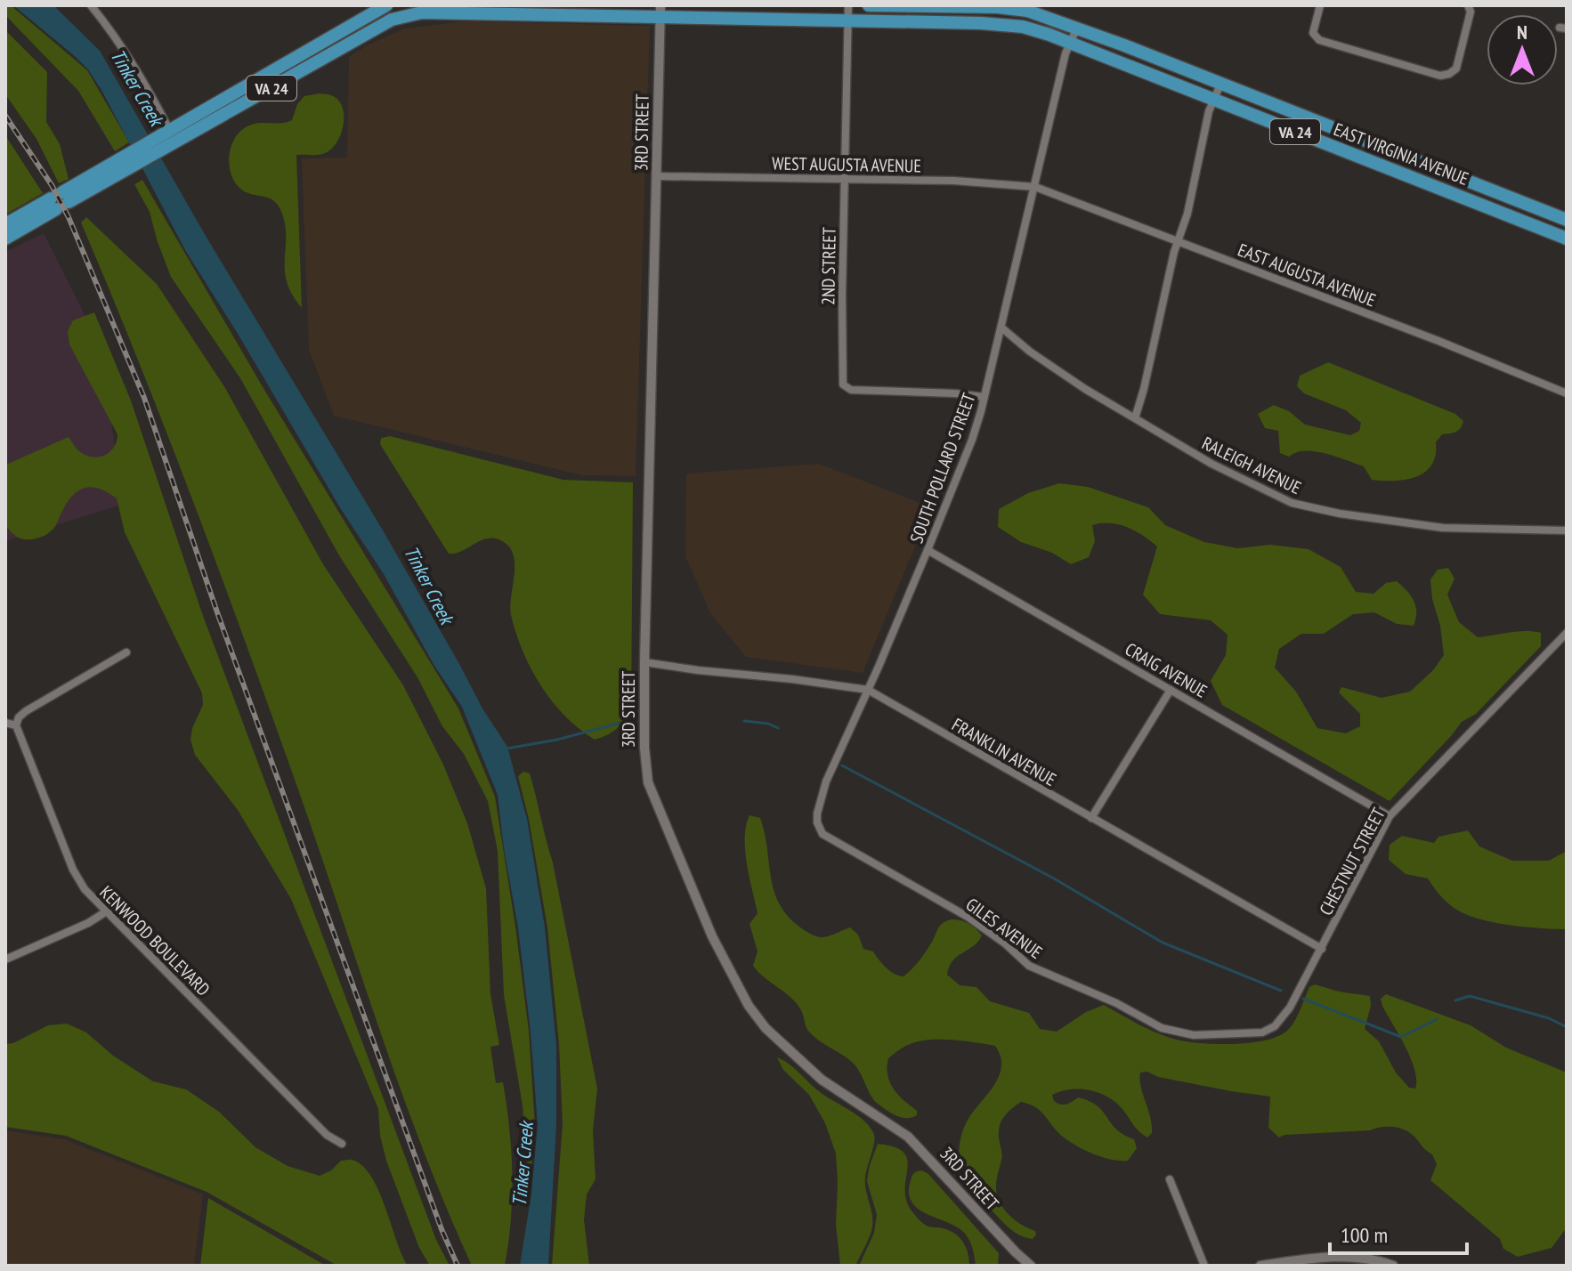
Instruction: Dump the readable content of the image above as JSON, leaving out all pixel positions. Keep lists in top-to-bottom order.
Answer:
{
  "streets": {
    "main road": ["VA 24", "EAST VIRGINIA AVENUE"],
    "street": [
      "3RD STREET",
      "WEST AUGUSTA AVENUE",
      "2ND STREET",
      "EAST AUGUSTA AVENUE",
      "RALEIGH AVENUE",
      "SOUTH POLLARD STREET",
      "CRAIG AVENUE",
      "FRANKLIN AVENUE",
      "CHESTNUT STREET",
      "GILES AVENUE",
      "KENWOOD BOULEVARD"
    ]
  },
  "crossings": [
    ["VA 24", "3RD STREET"],
    ["VA 24", "EAST VIRGINIA AVENUE"],
    ["VA 24", "2ND STREET"],
    ["3RD STREET", "WEST AUGUSTA AVENUE"],
    ["3RD STREET", "FRANKLIN AVENUE"],
    ["EAST VIRGINIA AVENUE", "2ND STREET"],
    ["EAST VIRGINIA AVENUE", "SOUTH POLLARD STREET"],
    ["WEST AUGUSTA AVENUE", "2ND STREET"],
    ["WEST AUGUSTA AVENUE", "EAST AUGUSTA AVENUE"],
    ["WEST AUGUSTA AVENUE", "SOUTH POLLARD STREET"],
    ["2ND STREET", "SOUTH POLLARD STREET"],
    ["EAST AUGUSTA AVENUE", "SOUTH POLLARD STREET"],
    ["RALEIGH AVENUE", "SOUTH POLLARD STREET"],
    ["SOUTH POLLARD STREET", "CRAIG AVENUE"],
    ["SOUTH POLLARD STREET", "FRANKLIN AVENUE"],
    ["SOUTH POLLARD STREET", "GILES AVENUE"],
    ["CRAIG AVENUE", "CHESTNUT STREET"],
    ["FRANKLIN AVENUE", "CHESTNUT STREET"],
    ["CHESTNUT STREET", "GILES AVENUE"]
  ],
  "water": ["Tinker Creek"],
  "scale_bar": "100 m",
  "north": "top"
}
